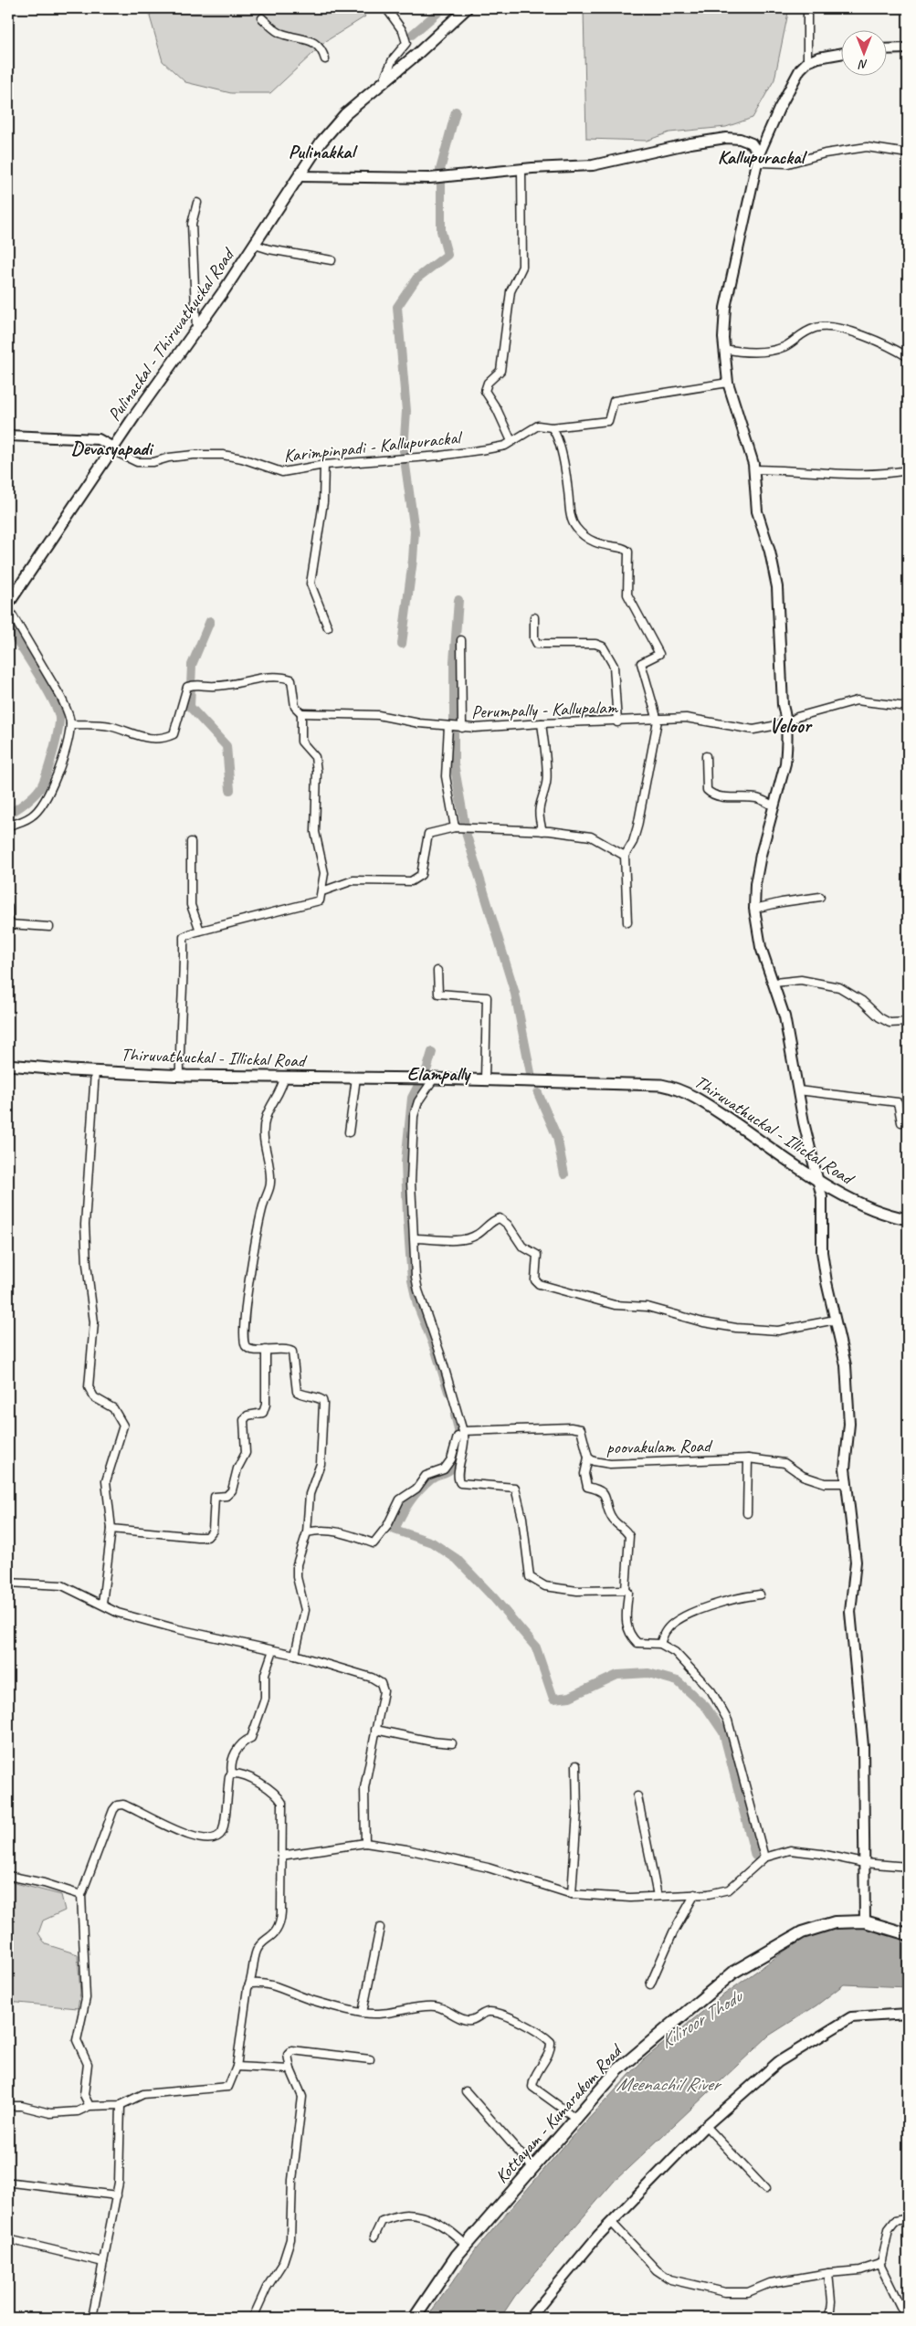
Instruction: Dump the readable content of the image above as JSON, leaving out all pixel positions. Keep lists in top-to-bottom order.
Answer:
{
  "streets": {
    "main road": ["Pulinackal - Thiruvathuckal Road", "Thiruvathuckal - Illickal Road", "Kottayam - Kumarakom Road"],
    "street": ["Karimpinpadi - Kallupurackal", "Perumpally - Kallupalam", "poovakulam Road"]
  },
  "crossings": [
    ["Pulinackal - Thiruvathuckal Road", "Karimpinpadi - Kallupurackal"]
  ],
  "districts": [
    "Pulinakkal",
    "Kallupurackal",
    "Devasyapadi",
    "Veloor",
    "Elampally"
  ],
  "water": ["Kiliroor Thodu", "Meenachil River"],
  "north": "bottom"
}
